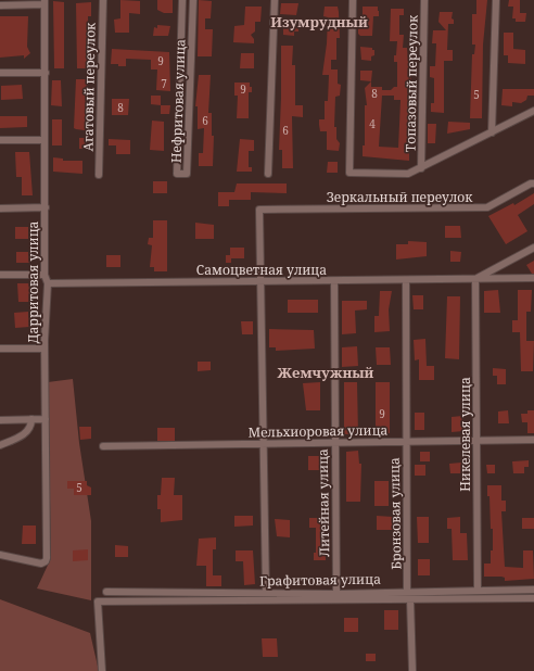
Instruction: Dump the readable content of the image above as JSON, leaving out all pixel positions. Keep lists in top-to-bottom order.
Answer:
{
  "streets": {
    "street": [
      "Топазовый переулок",
      "Агатовый переулок",
      "Нефритовая улица",
      "Зеркальный переулок",
      "Самоцветная улица",
      "Дарритовая улица",
      "Мельхиоровая улица",
      "Никелевая улица",
      "Литейная улица",
      "Бронзовая улица",
      "Графитовая улица"
    ]
  },
  "crossings": [
    ["Зеркальный переулок", "Самоцветная улица"],
    ["Самоцветная улица", "Дарритовая улица"],
    ["Самоцветная улица", "Никелевая улица"],
    ["Самоцветная улица", "Литейная улица"],
    ["Самоцветная улица", "Бронзовая улица"],
    ["Мельхиоровая улица", "Никелевая улица"],
    ["Мельхиоровая улица", "Литейная улица"],
    ["Мельхиоровая улица", "Бронзовая улица"],
    ["Никелевая улица", "Графитовая улица"],
    ["Литейная улица", "Графитовая улица"],
    ["Бронзовая улица", "Графитовая улица"]
  ],
  "districts": ["Изумрудный", "Жемчужный"],
  "house_numbers": [
    "9",
    "7",
    "9",
    "8",
    "5",
    "8",
    "6",
    "4",
    "6",
    "9",
    "5"
  ]
}
